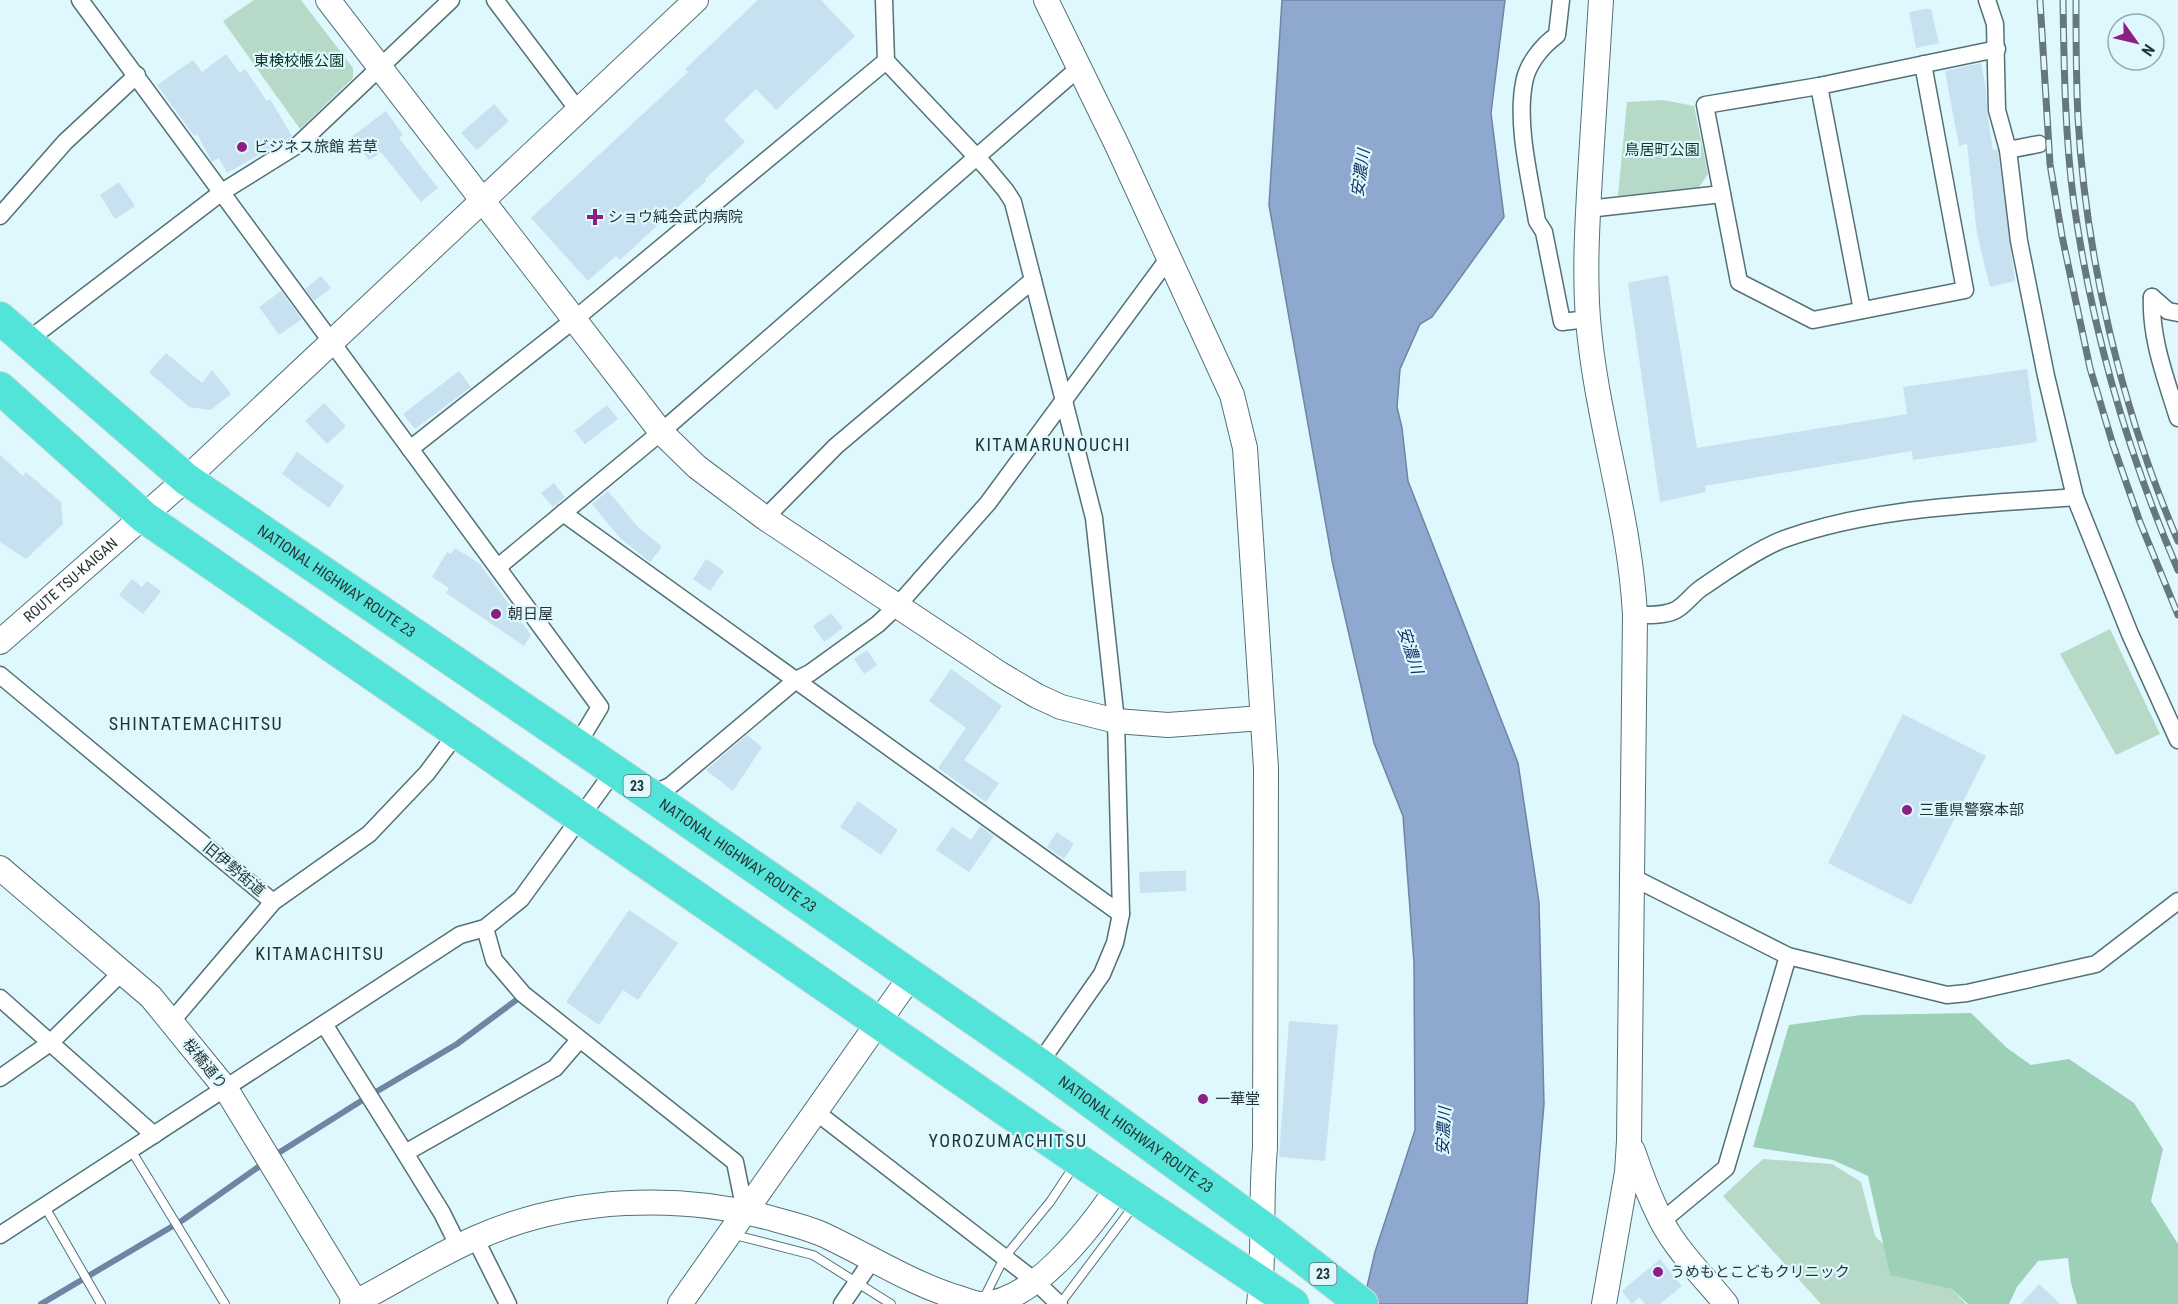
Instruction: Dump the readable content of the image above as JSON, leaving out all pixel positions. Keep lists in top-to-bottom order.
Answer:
{
  "streets": {
    "highway": ["NATIONAL HIGHWAY ROUTE 23", "23"],
    "street": ["ROUTE TSU-KAIGAN", "旧伊勢街道", "桜橋通り"]
  },
  "crossings": [
    ["ROUTE TSU-KAIGAN", "NATIONAL HIGHWAY ROUTE 23"]
  ],
  "districts": [
    "KITAMARUNOUCHI",
    "SHINTATEMACHITSU",
    "KITAMACHITSU",
    "YOROZUMACHITSU"
  ],
  "water": ["安濃川"],
  "parks": ["東検校帳公園", "鳥居町公園"],
  "places": {
    "other": [
      "ビジネス旅館 若草",
      "朝日屋",
      "三重県警察本部",
      "一華堂",
      "うめもとこどもクリニック"
    ],
    "health": ["ショウ純会武内病院"]
  },
  "north": "bottom right"
}
